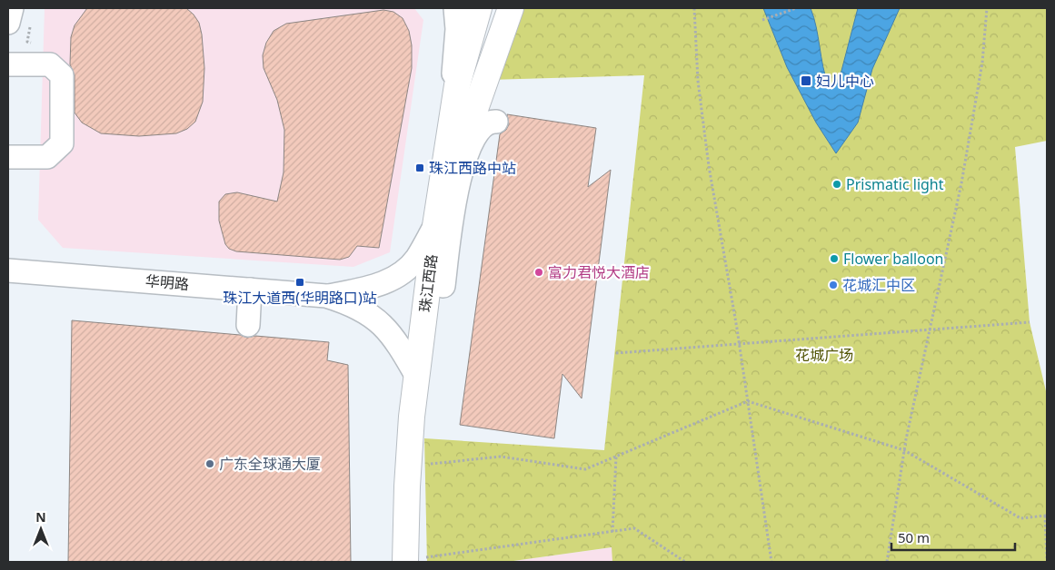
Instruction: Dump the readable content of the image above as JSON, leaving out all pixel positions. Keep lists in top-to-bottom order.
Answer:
{
  "streets": {
    "main road": ["珠江西路"],
    "street": ["华明路"]
  },
  "parks": ["花城广场"],
  "places": {
    "transit": ["妇儿中心", "珠江西路中站", "珠江大道西(华明路口)站"],
    "other": [
      "Prismatic light",
      "Flower balloon",
      "富力君悦大酒店",
      "花城汇中区",
      "广东全球通大厦"
    ]
  },
  "scale_bar": "50 m",
  "north": "top"
}
